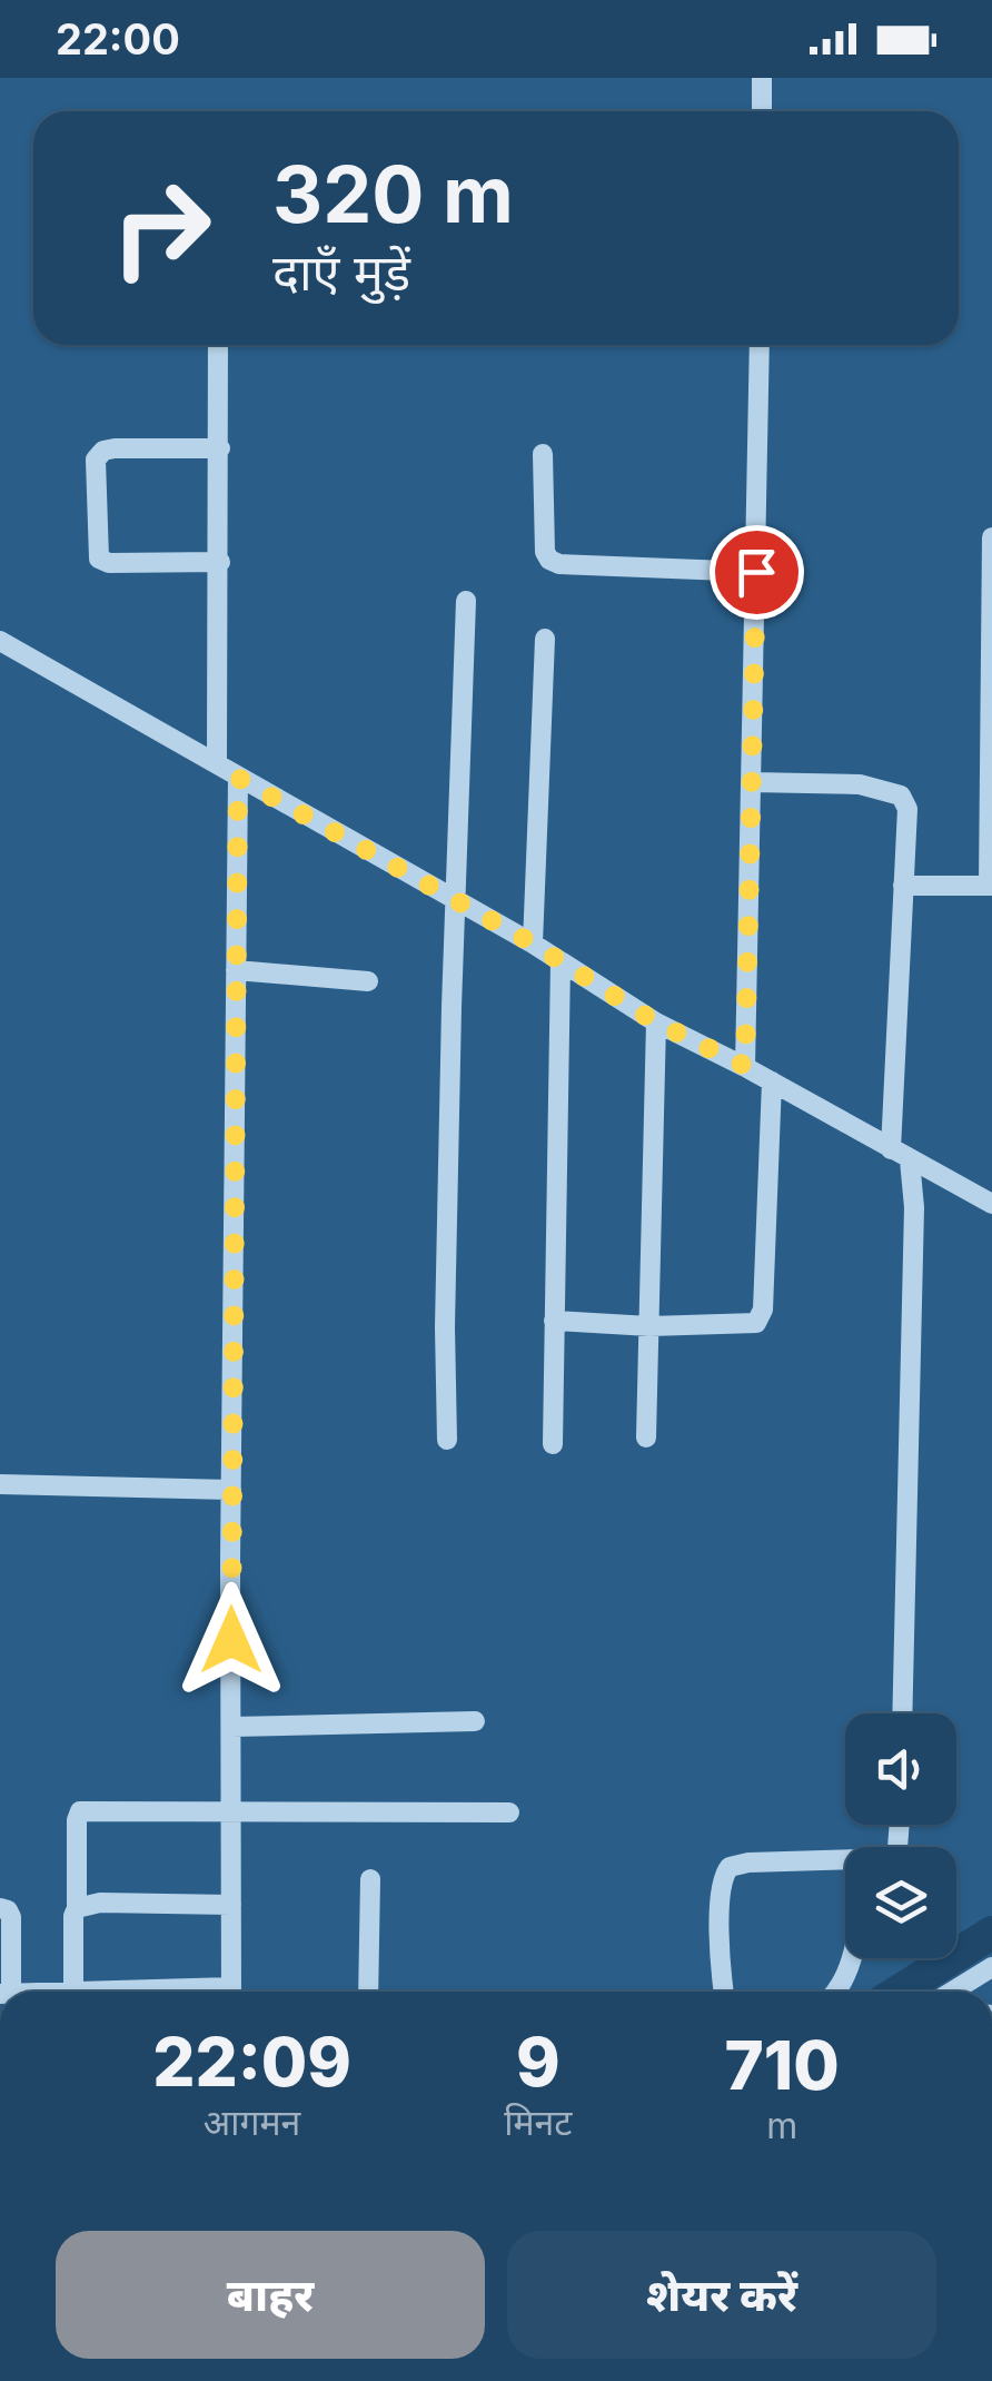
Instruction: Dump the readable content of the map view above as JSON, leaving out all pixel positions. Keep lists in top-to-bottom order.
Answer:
{
  "page": {
    "status": "22:00",
    "turn": ["320 m", "दाएँ मुड़ें"],
    "eta": [
      "22:09",
      "आगमन",
      "9",
      "मिनट",
      "710",
      "m"
    ],
    "buttons": ["बाहर", "शेयर करें"]
  }
}
